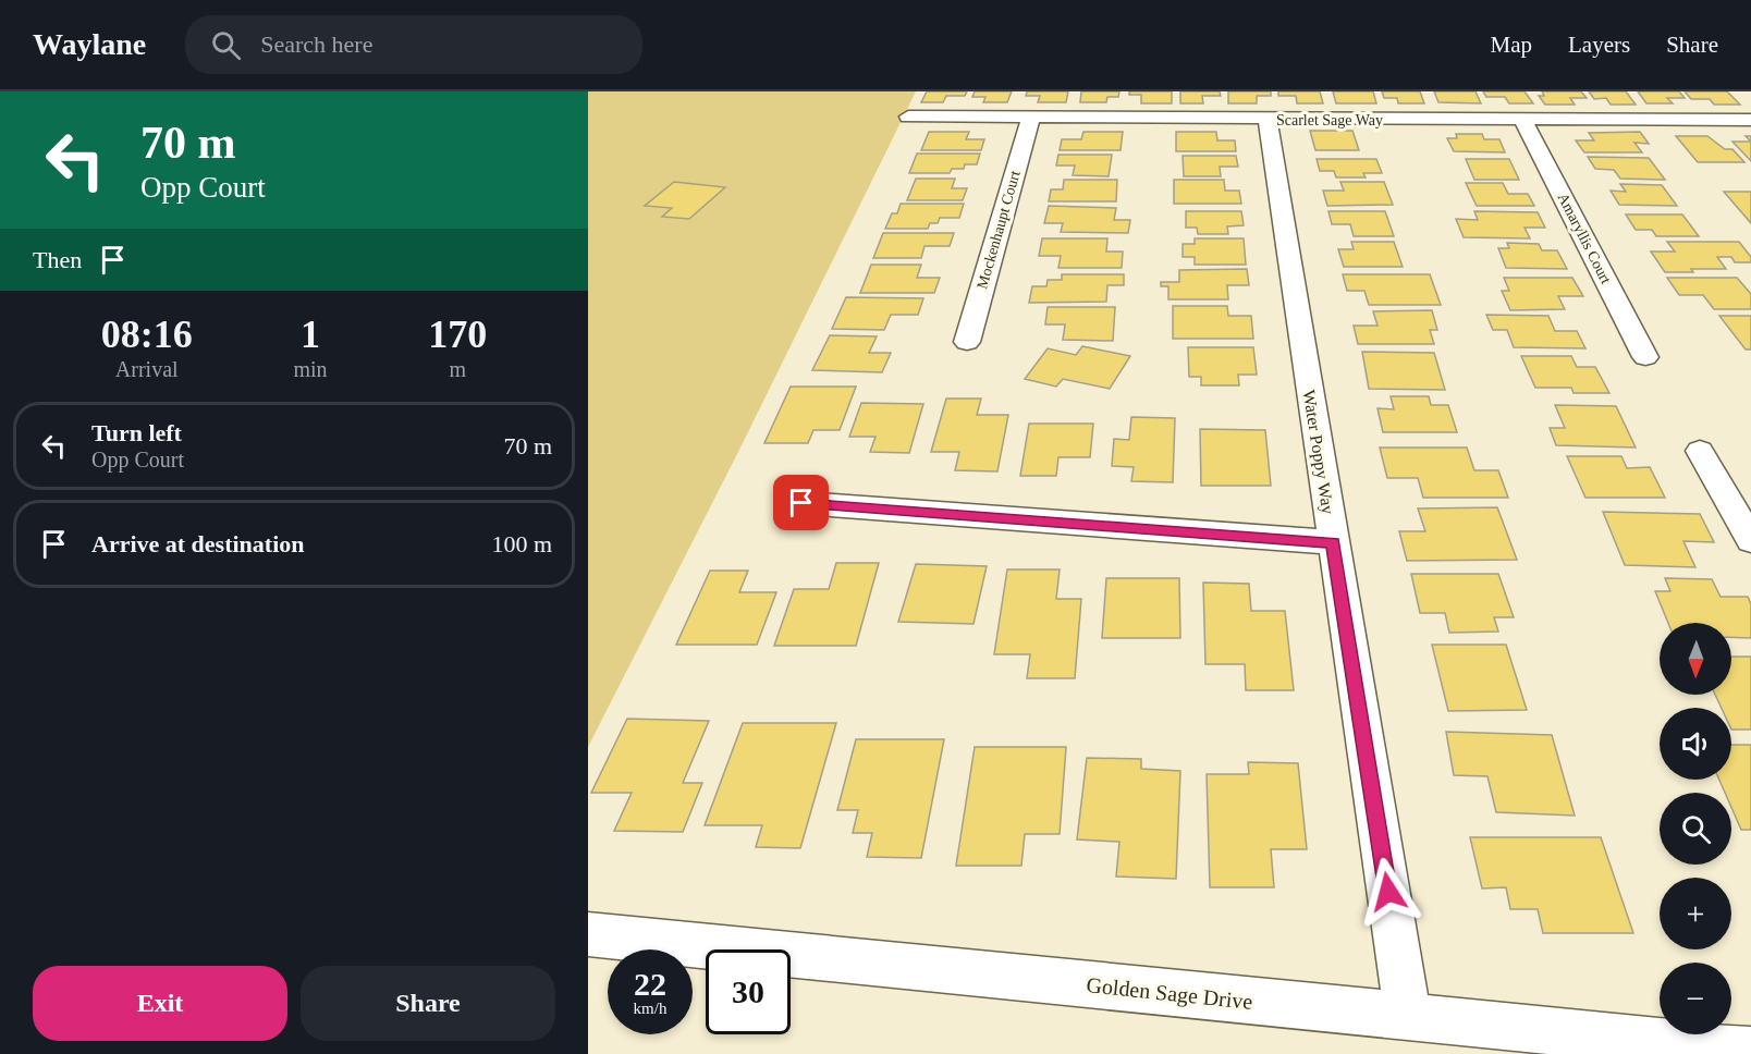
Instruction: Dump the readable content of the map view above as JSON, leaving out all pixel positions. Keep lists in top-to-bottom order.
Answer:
{
  "streets": {
    "street": [
      "Scarlet Sage Way",
      "Mockenhaupt Court",
      "Amaryllis Court",
      "Water Poppy Way",
      "Golden Sage Drive"
    ]
  },
  "crossings": [
    ["Scarlet Sage Way", "Mockenhaupt Court"],
    ["Scarlet Sage Way", "Amaryllis Court"],
    ["Scarlet Sage Way", "Water Poppy Way"],
    ["Water Poppy Way", "Golden Sage Drive"]
  ],
  "north": "bottom",
  "page": {
    "header": "Waylane",
    "search": "Search here",
    "nav": ["Map", "Layers", "Share"],
    "turn": ["70 m", "Opp Court"],
    "then": "Then",
    "eta": [
      "08:16",
      "Arrival",
      "1",
      "min",
      "170",
      "m"
    ],
    "list": [
      {
        "name": "Turn left",
        "note": "Opp Court",
        "value": "70 m"
      },
      {
        "name": "Arrive at destination",
        "value": "100 m"
      }
    ],
    "map_buttons": ["+", "−"],
    "speed": "22 km/h",
    "limit": "30",
    "buttons": ["Exit", "Share"]
  }
}
